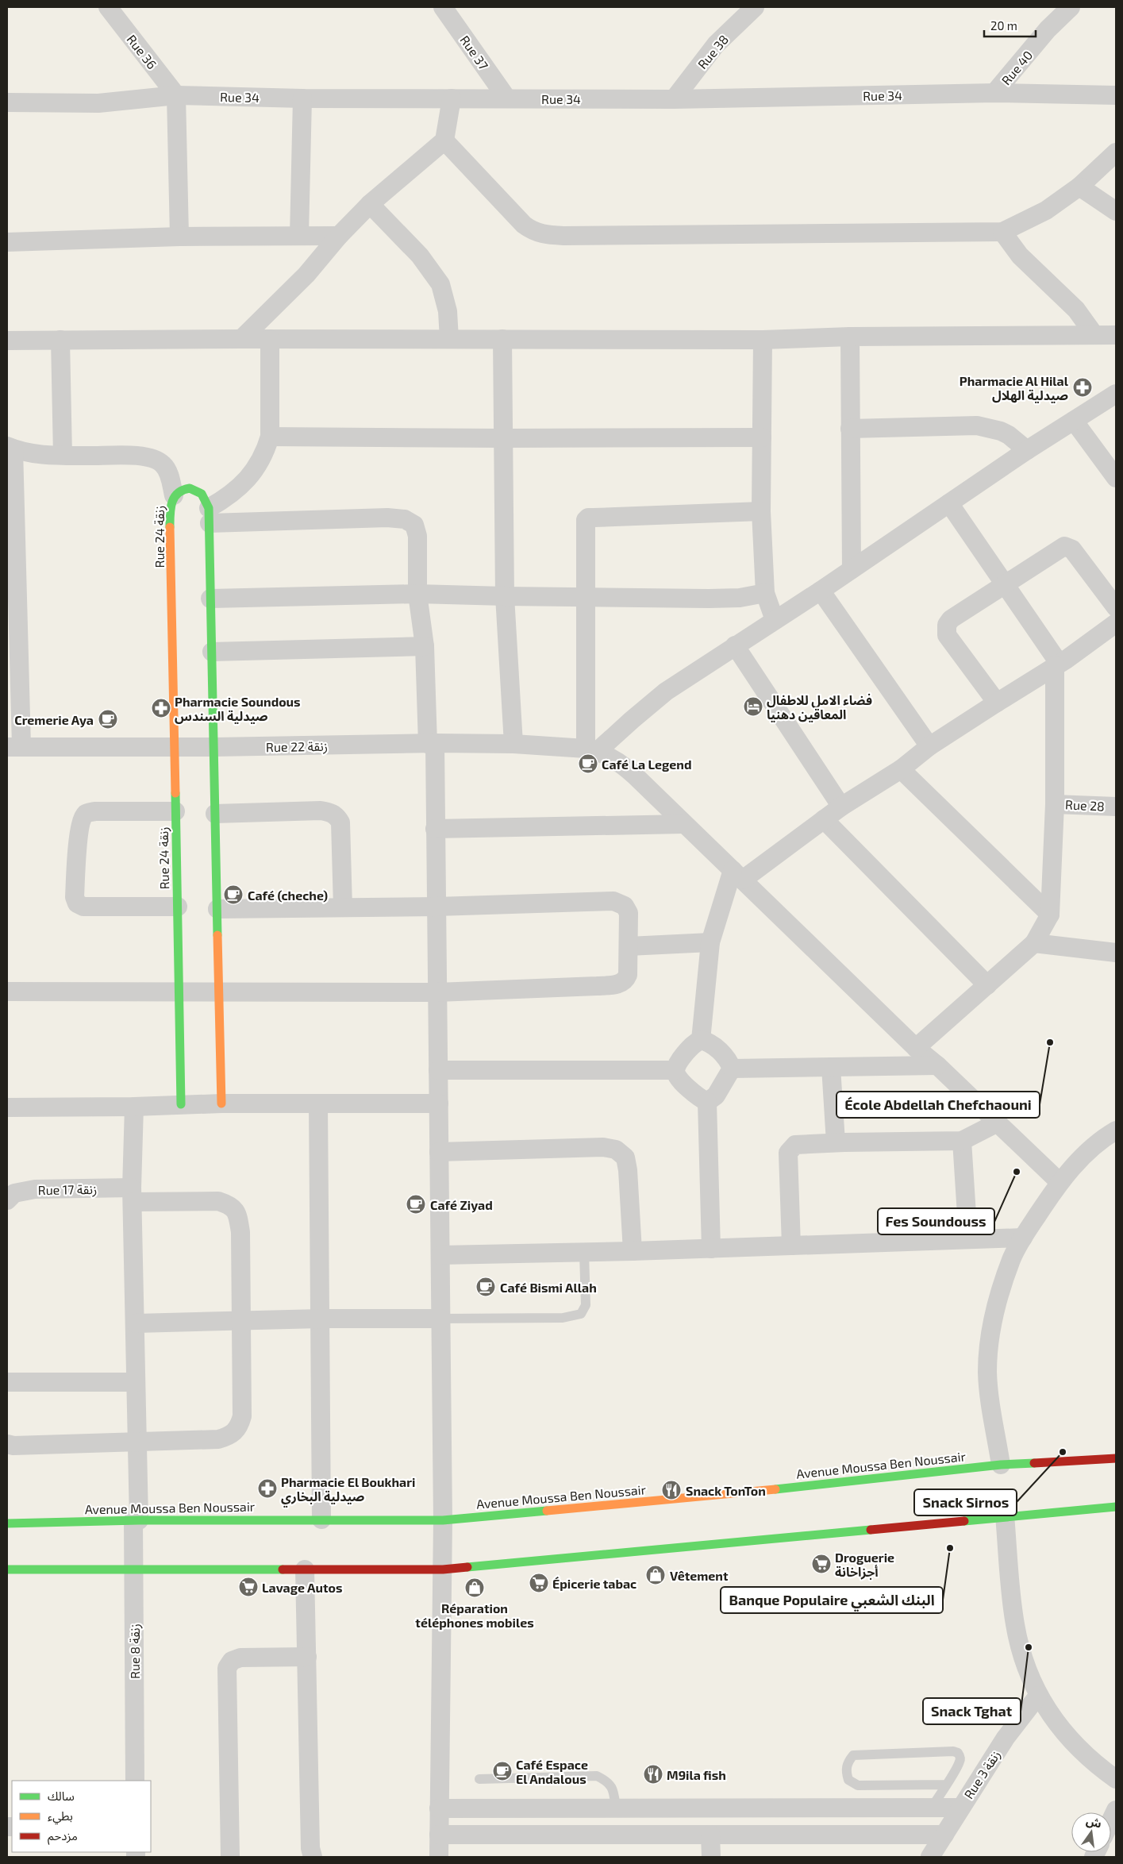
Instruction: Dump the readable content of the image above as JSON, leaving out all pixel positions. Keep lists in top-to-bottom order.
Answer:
{
  "streets": {
    "street": [
      "Rue 36",
      "Rue 38",
      "Rue 37",
      "Rue 40",
      "Rue 34",
      "Rue 24 زنقة",
      "Rue 22 زنقة",
      "Rue 28",
      "Rue 17 زنقة",
      "Avenue Moussa Ben Noussair",
      "Rue 8 زنقة",
      "Rue 3 زنقة"
    ]
  },
  "crossings": [
    ["Rue 36", "Rue 34"],
    ["Rue 38", "Rue 34"],
    ["Rue 37", "Rue 34"],
    ["Rue 40", "Rue 34"],
    ["Rue 24 زنقة", "Rue 22 زنقة"],
    ["Rue 17 زنقة", "Rue 8 زنقة"],
    ["Avenue Moussa Ben Noussair", "Rue 8 زنقة"]
  ],
  "places": {
    "pharmacy": ["Pharmacie Al Hilal صيدلية الهلال", "Pharmacie Soundous صيدلية السندس", "Pharmacie El Boukhari صيدلية البخاري"],
    "hotel": ["فضاء الامل للاطفال المعاقين دهنيا"],
    "cafe": [
      "Cremerie Aya",
      "Café La Legend",
      "Café (cheche)",
      "Café Ziyad",
      "Café Bismi Allah",
      "Café Espace El Andalous"
    ],
    "other": [
      "École Abdellah Chefchaouni",
      "Fes Soundouss",
      "Snack Sirnos",
      "Banque Populaire البنك الشعبي",
      "Snack Tghat"
    ],
    "restaurant": ["Snack TonTon", "M9ila fish"],
    "supermarket": ["Droguerie أجزاخانة", "Épicerie tabac", "Lavage Autos"],
    "shop": ["Vêtement", "Réparation téléphones mobiles"]
  },
  "legend": ["سالك", "بطيء", "مزدحم"],
  "scale_bar": "20 m",
  "north": "top"
}
